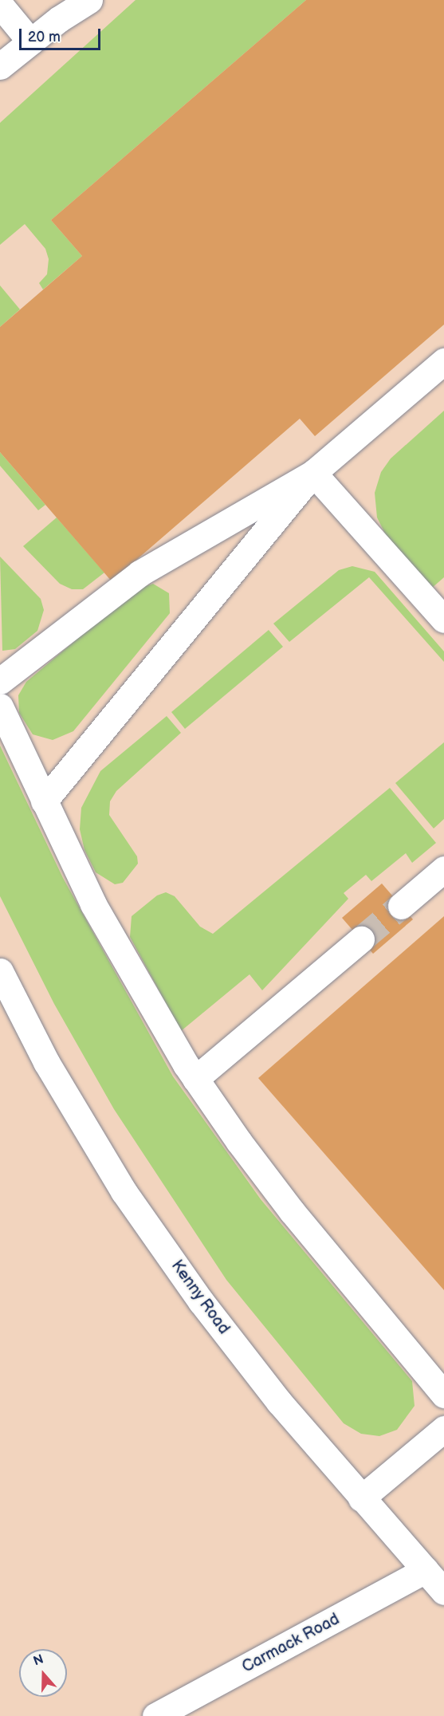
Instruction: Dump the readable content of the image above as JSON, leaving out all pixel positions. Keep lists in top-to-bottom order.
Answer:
{
  "streets": {
    "main road": ["Kenny Road", "Carmack Road"]
  },
  "crossings": [
    ["Kenny Road", "Carmack Road"]
  ],
  "scale_bar": "20 m",
  "north": "top"
}
